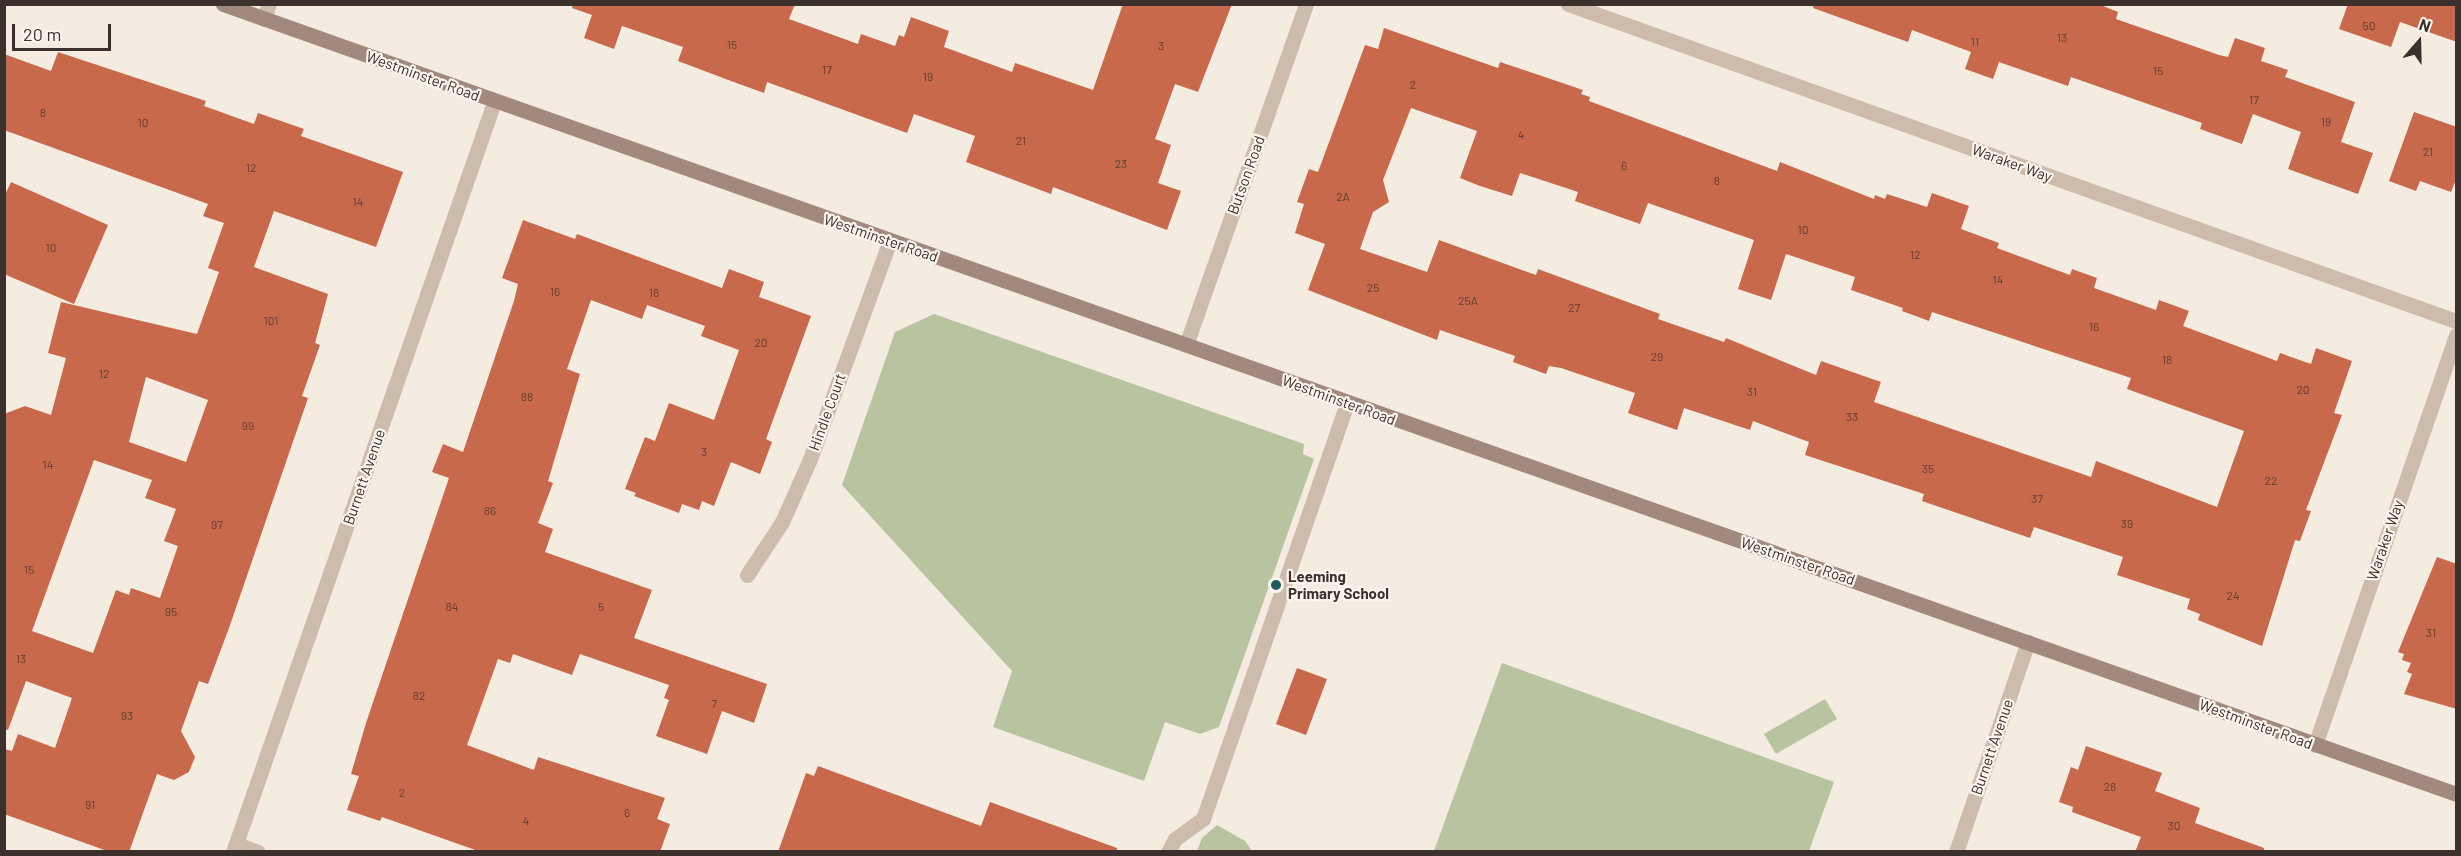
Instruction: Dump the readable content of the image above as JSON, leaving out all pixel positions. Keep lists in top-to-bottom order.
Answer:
{
  "streets": {
    "main road": ["Westminster Road"],
    "street": [
      "Waraker Way",
      "Butson Road",
      "Hindle Court",
      "Burnett Avenue"
    ]
  },
  "crossings": [
    ["Westminster Road", "Waraker Way"],
    ["Westminster Road", "Butson Road"],
    ["Westminster Road", "Hindle Court"],
    ["Westminster Road", "Burnett Avenue"]
  ],
  "places": ["Leeming Primary School"],
  "house_numbers": [
    "50",
    "13",
    "11",
    "15",
    "3",
    "17",
    "15",
    "19",
    "2",
    "17",
    "8",
    "19",
    "10",
    "4",
    "21",
    "21",
    "23",
    "6",
    "12",
    "8",
    "2A",
    "14",
    "10",
    "10",
    "12",
    "14",
    "25",
    "16",
    "18",
    "25A",
    "27",
    "101",
    "16",
    "20",
    "29",
    "18",
    "12",
    "20",
    "31",
    "88",
    "33",
    "99",
    "3",
    "14",
    "35",
    "22",
    "37",
    "86",
    "39",
    "97",
    "15",
    "24",
    "84",
    "5",
    "95",
    "31",
    "13",
    "82",
    "7",
    "93",
    "28",
    "2",
    "91",
    "6",
    "4",
    "30"
  ],
  "scale_bar": "20 m",
  "north": "top"
}
